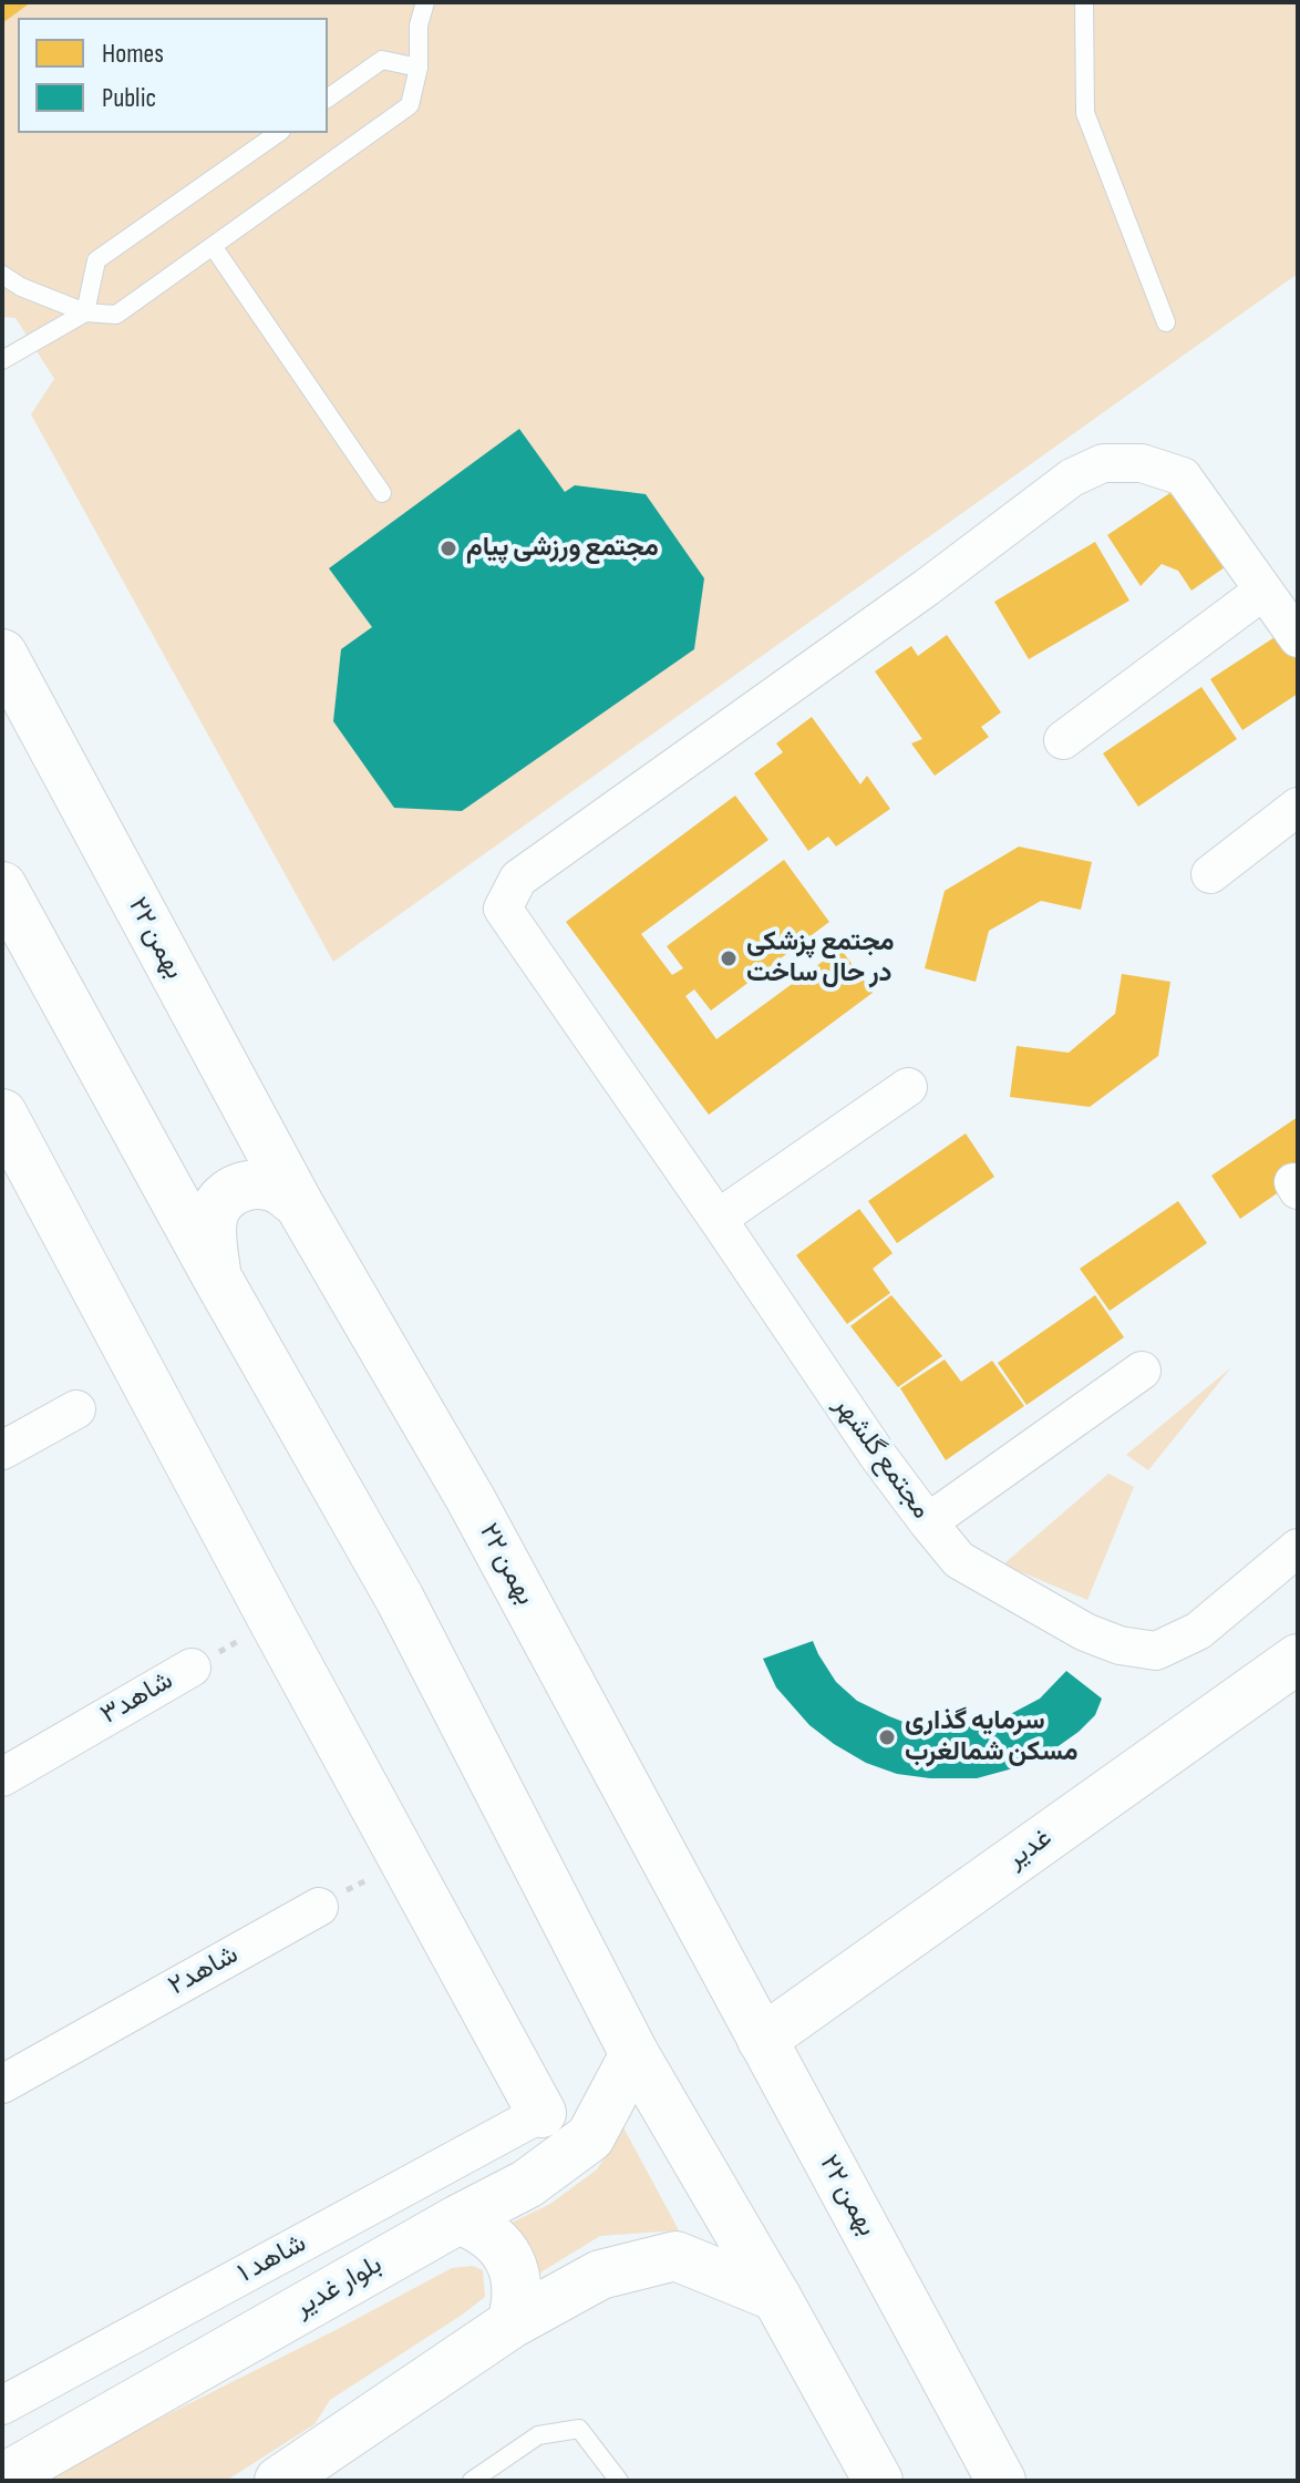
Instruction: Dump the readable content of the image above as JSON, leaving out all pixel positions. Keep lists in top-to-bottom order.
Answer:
{
  "streets": {
    "main road": ["۲۲ بهمن", "غدیر", "بلوار غدیر"],
    "street": [
      "مجتمع گلشهر",
      "شاهد۳",
      "شاهد۲",
      "شاهد ۱"
    ]
  },
  "crossings": [
    ["۲۲ بهمن", "غدیر"]
  ],
  "places": ["مجتمع ورزشی پیام", "مجتمع پزشکی در حال ساخت", "سرمایه گذاری مسکن شمالغرب"],
  "legend": ["Homes", "Public"]
}
